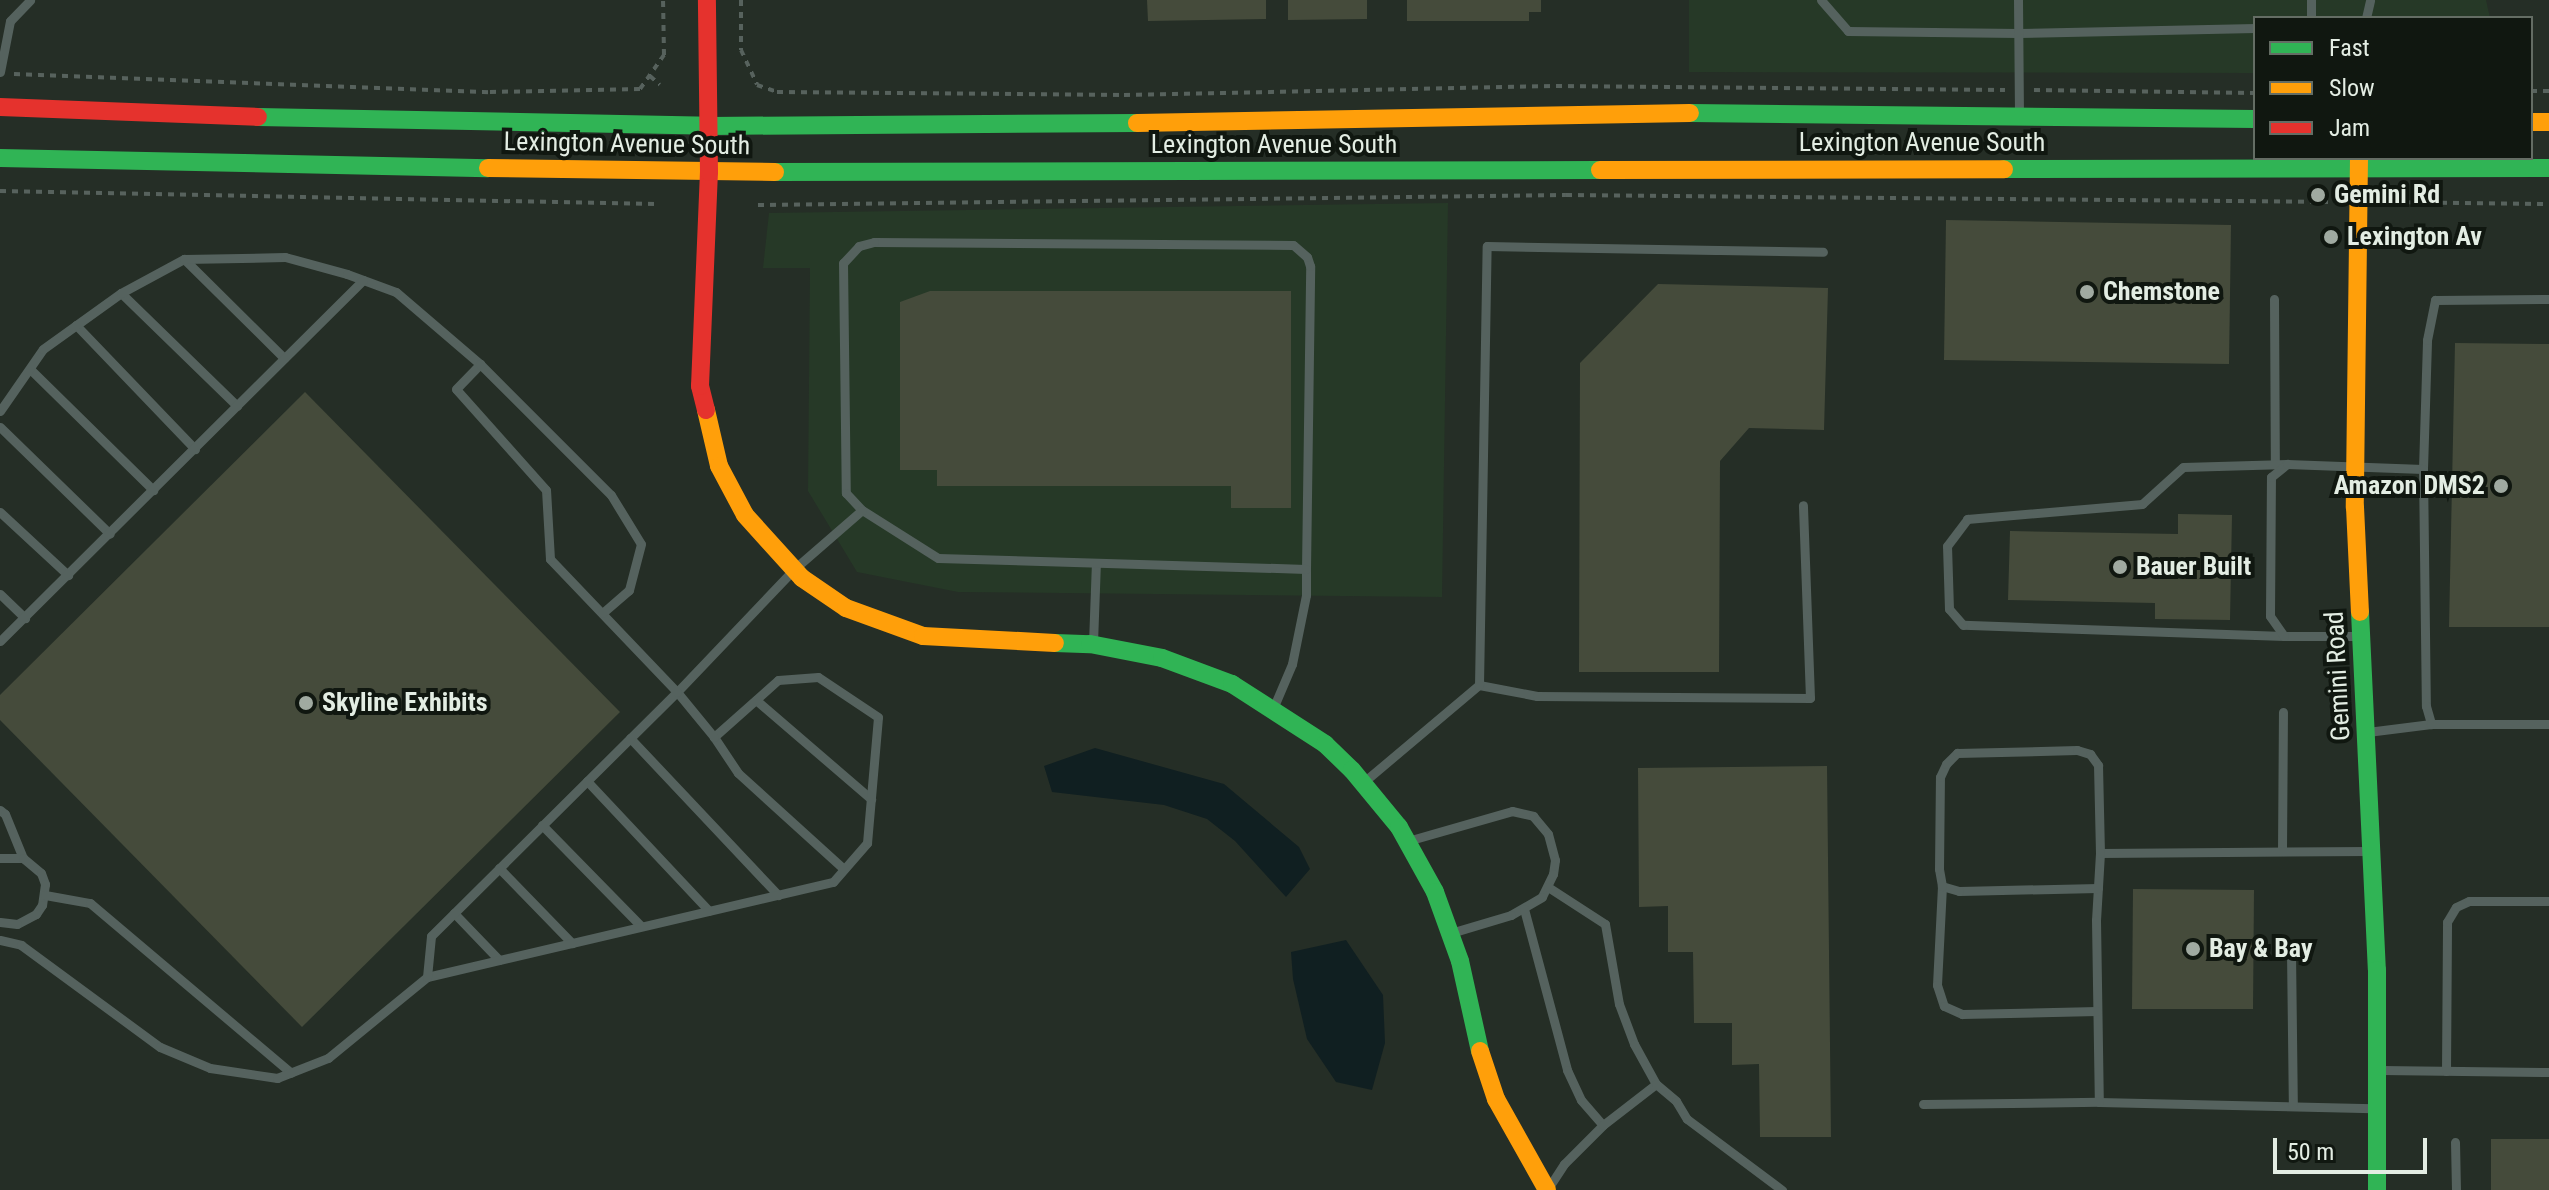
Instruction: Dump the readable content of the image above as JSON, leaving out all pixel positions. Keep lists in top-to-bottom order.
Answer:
{
  "streets": {
    "street": ["Lexington Avenue South", "Gemini Road"]
  },
  "crossings": [
    ["Lexington Avenue South", "Gemini Road"]
  ],
  "places": [
    "Gemini Rd",
    "Lexington Av",
    "Chemstone",
    "Amazon DMS2",
    "Bauer Built",
    "Skyline Exhibits",
    "Bay & Bay"
  ],
  "legend": ["Fast", "Slow", "Jam"],
  "scale_bar": "50 m"
}
